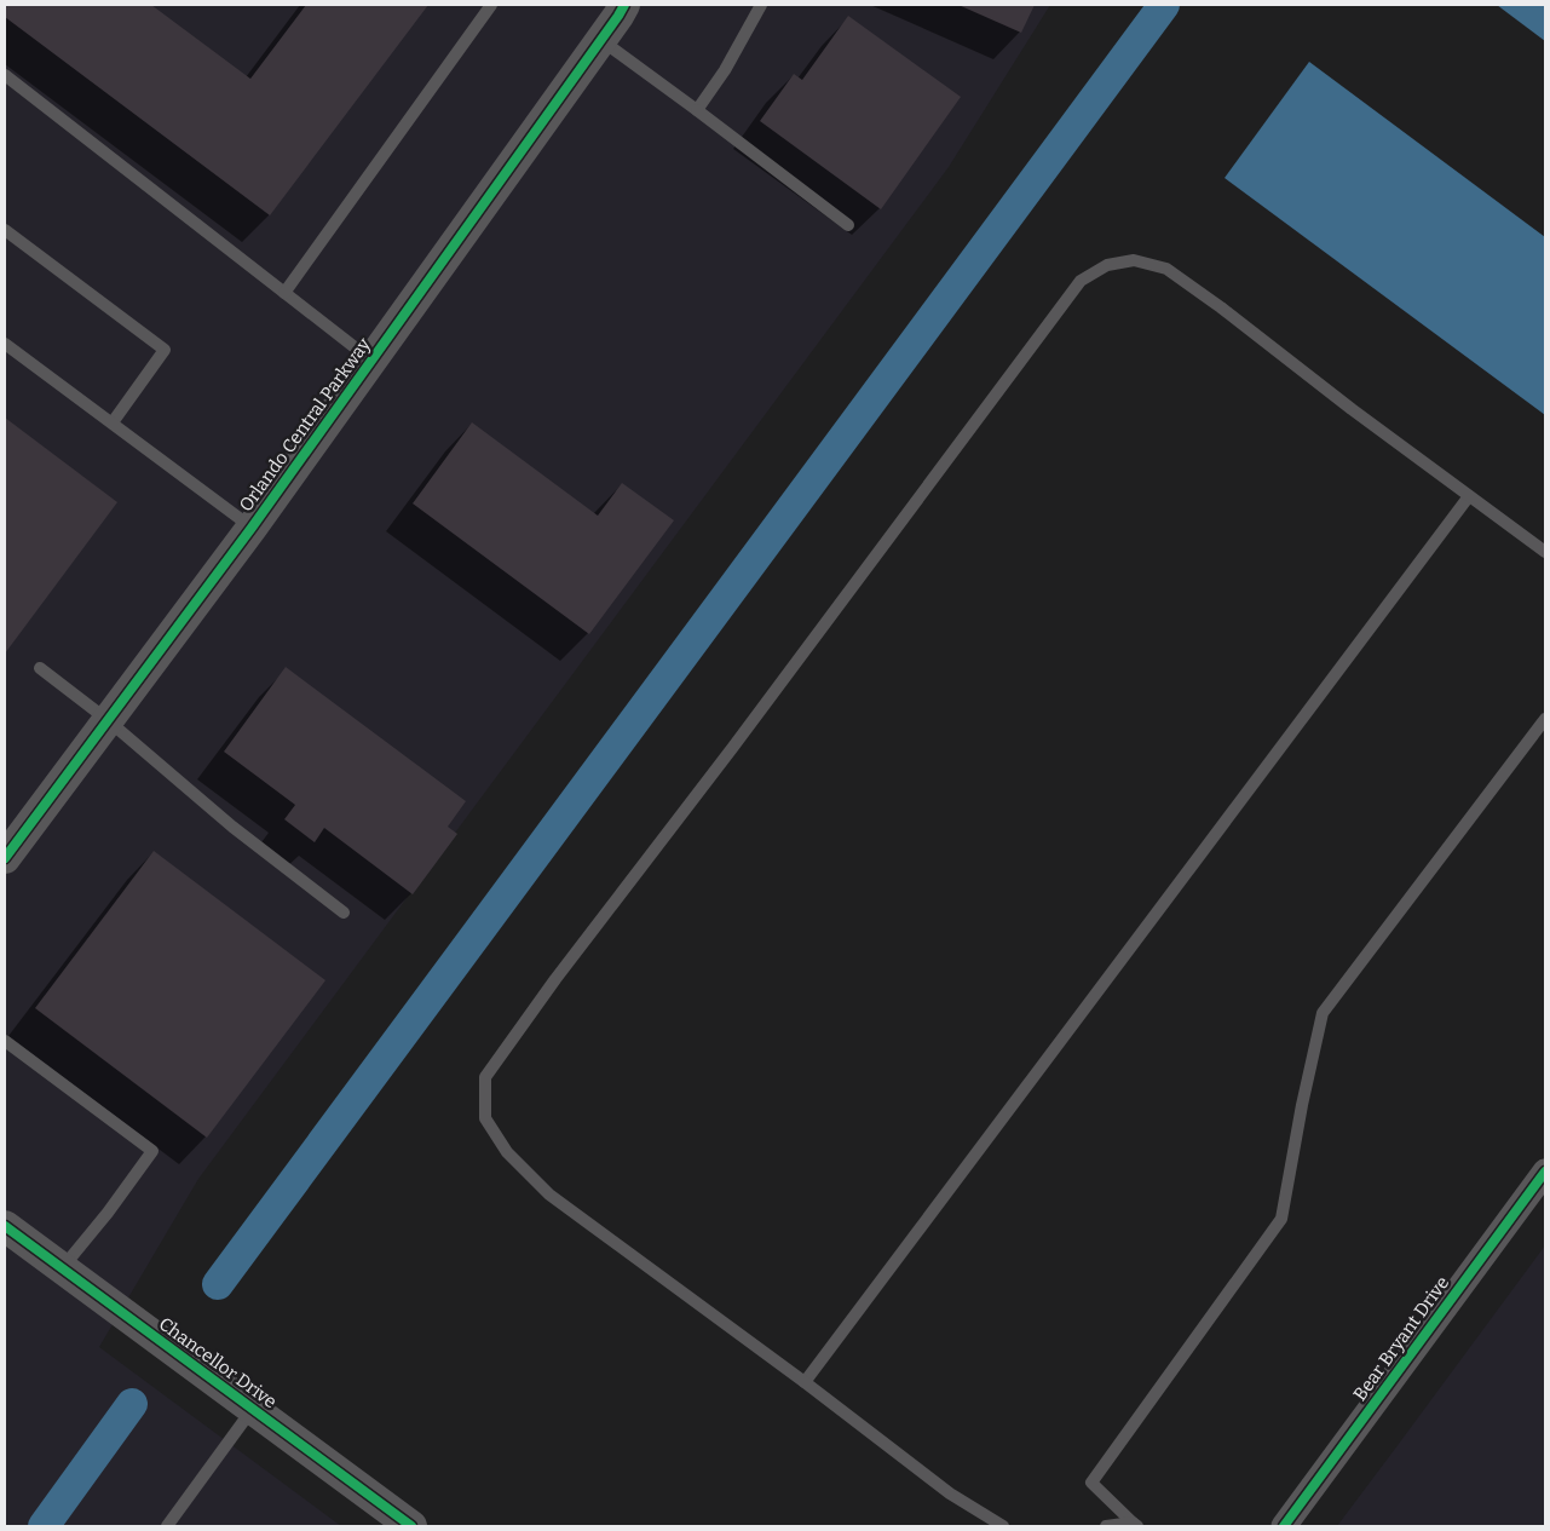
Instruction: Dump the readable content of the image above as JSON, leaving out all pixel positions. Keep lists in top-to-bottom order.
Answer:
{
  "streets": {
    "street": ["Orlando Central Parkway", "Bear Bryant Drive", "Chancellor Drive"]
  }
}
